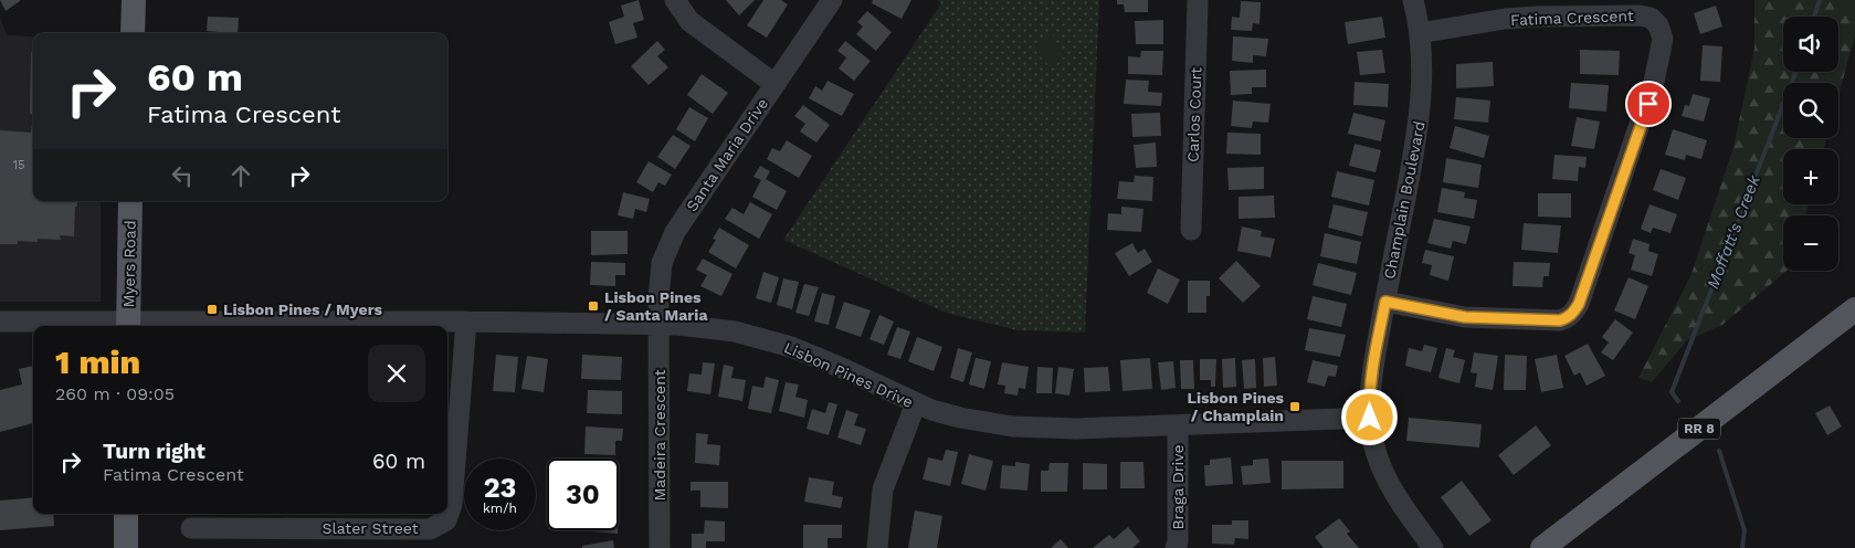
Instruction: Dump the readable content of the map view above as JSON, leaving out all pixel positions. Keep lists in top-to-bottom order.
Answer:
{
  "streets": {
    "main road": ["Myers Road", "RR 8"],
    "street": [
      "Fatima Crescent",
      "Carlos Court",
      "Santa Maria Drive",
      "Champlain Boulevard",
      "Lisbon Pines Drive",
      "Madeira Crescent",
      "Braga Drive",
      "Slater Street"
    ]
  },
  "crossings": [
    ["Fatima Crescent", "Champlain Boulevard"],
    ["Santa Maria Drive", "Lisbon Pines Drive"],
    ["Santa Maria Drive", "Madeira Crescent"],
    ["Champlain Boulevard", "Lisbon Pines Drive"],
    ["Myers Road", "Lisbon Pines Drive"],
    ["Lisbon Pines Drive", "Madeira Crescent"],
    ["Lisbon Pines Drive", "Braga Drive"],
    ["Lisbon Pines Drive", "Slater Street"]
  ],
  "water": ["Moffatt's Creek"],
  "places": {
    "transit": ["Lisbon Pines / Santa Maria", "Lisbon Pines / Myers", "Lisbon Pines / Champlain"]
  },
  "house_numbers": ["15"],
  "page": {
    "map_buttons": ["+", "−"],
    "turn": ["60 m", "Fatima Crescent"],
    "heading": ["1 min", "260 m · 09:05"],
    "list": [
      {
        "name": "Turn right",
        "note": "Fatima Crescent",
        "value": "60 m"
      }
    ],
    "speed": "23 km/h",
    "limit": "30"
  }
}
